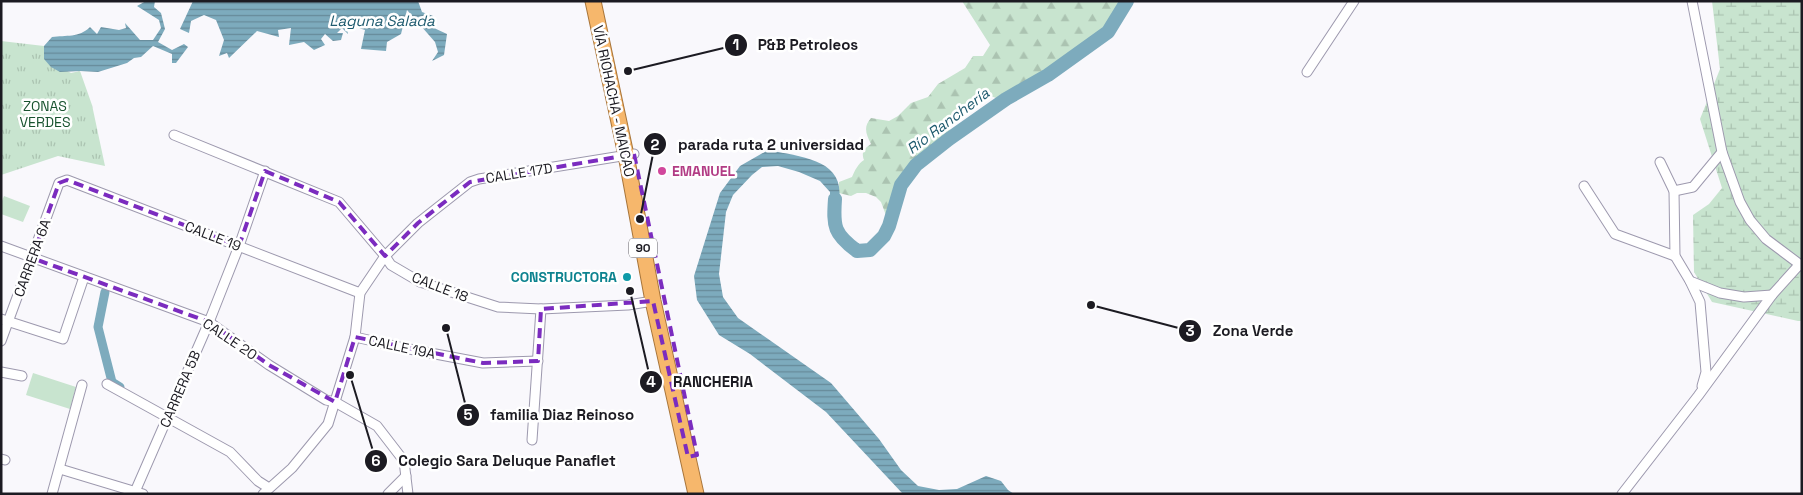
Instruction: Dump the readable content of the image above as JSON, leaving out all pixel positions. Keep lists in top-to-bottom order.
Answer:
{
  "streets": {
    "highway": ["VÍA RIOHACHA - MAICAO", "90"],
    "street": [
      "CALLE 17D",
      "CALLE 19",
      "CARRERA 6A",
      "CALLE 18",
      "CALLE 20",
      "CALLE 19A",
      "CARRERA 5B"
    ]
  },
  "crossings": [
    ["VÍA RIOHACHA - MAICAO", "CALLE 17D"],
    ["VÍA RIOHACHA - MAICAO", "CALLE 18"],
    ["CALLE 17D", "CALLE 19"],
    ["CALLE 17D", "CALLE 18"],
    ["CALLE 19", "CARRERA 6A"],
    ["CALLE 19", "CARRERA 5B"],
    ["CARRERA 6A", "CALLE 20"],
    ["CALLE 18", "CARRERA 5B"],
    ["CALLE 20", "CARRERA 5B"]
  ],
  "water": ["Laguna Salada", "Río Ranchería"],
  "parks": ["ZONAS VERDES"],
  "places": [
    "P&B Petroleos",
    "EMANUEL",
    "parada ruta 2 universidad",
    "CONSTRUCTORA",
    "RANCHERIA",
    "Zona Verde",
    "familia Diaz Reinoso",
    "Colegio Sara Deluque Panaflet"
  ]
}
